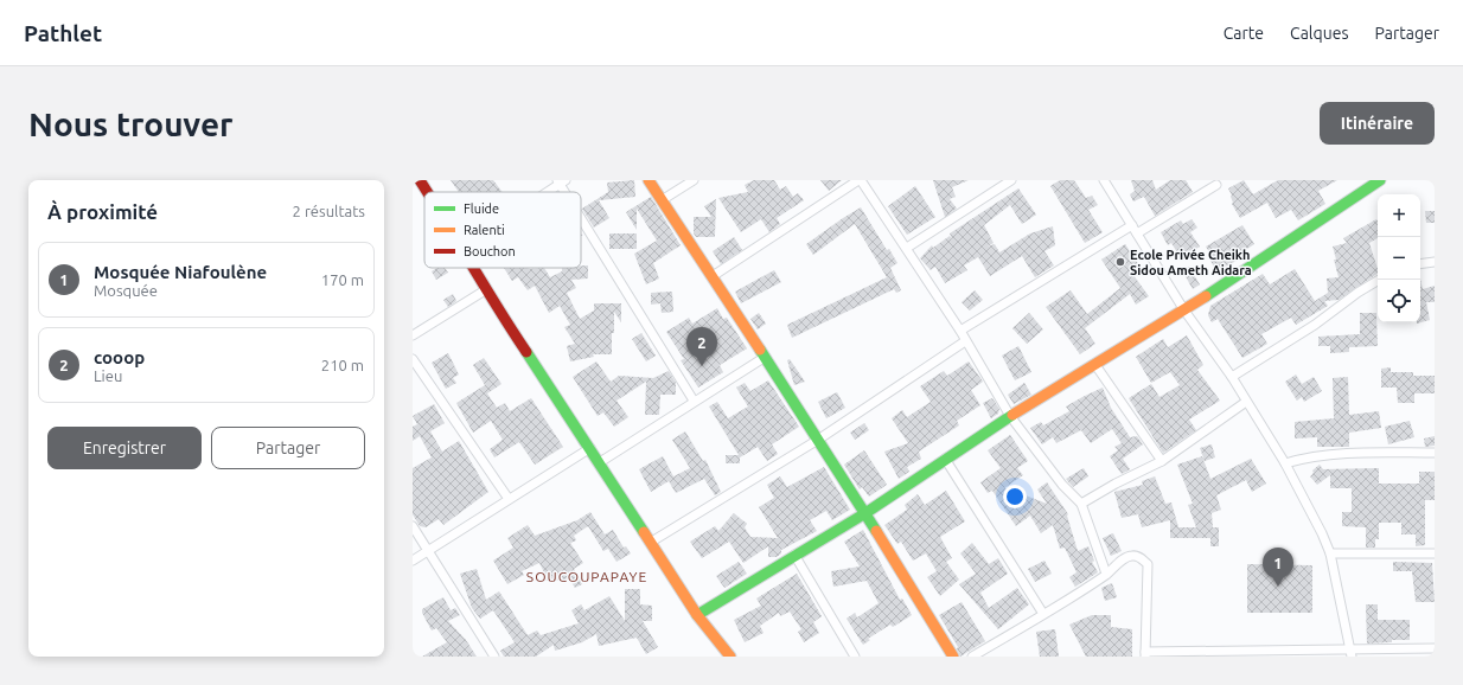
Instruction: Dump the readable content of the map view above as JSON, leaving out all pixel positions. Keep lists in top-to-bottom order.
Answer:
{
  "districts": ["SOUCOUPAPAYE"],
  "places": ["Ecole Privée Cheikh Sidou Ameth Aidara"],
  "legend": ["Fluide", "Ralenti", "Bouchon"],
  "page": {
    "header": "Pathlet",
    "nav": ["Carte", "Calques", "Partager"],
    "buttons": [
      "Itinéraire",
      ["Enregistrer", "Partager"]
    ],
    "title": "Nous trouver",
    "heading": ["À proximité", "2 résultats"],
    "map_buttons": ["+", "−"],
    "list": [
      {
        "mark": "1",
        "name": "Mosquée Niafoulène",
        "note": "Mosquée",
        "value": "170 m"
      },
      {
        "mark": "2",
        "name": "cooop",
        "note": "Lieu",
        "value": "210 m"
      }
    ],
    "pins": ["2", "1"]
  }
}
